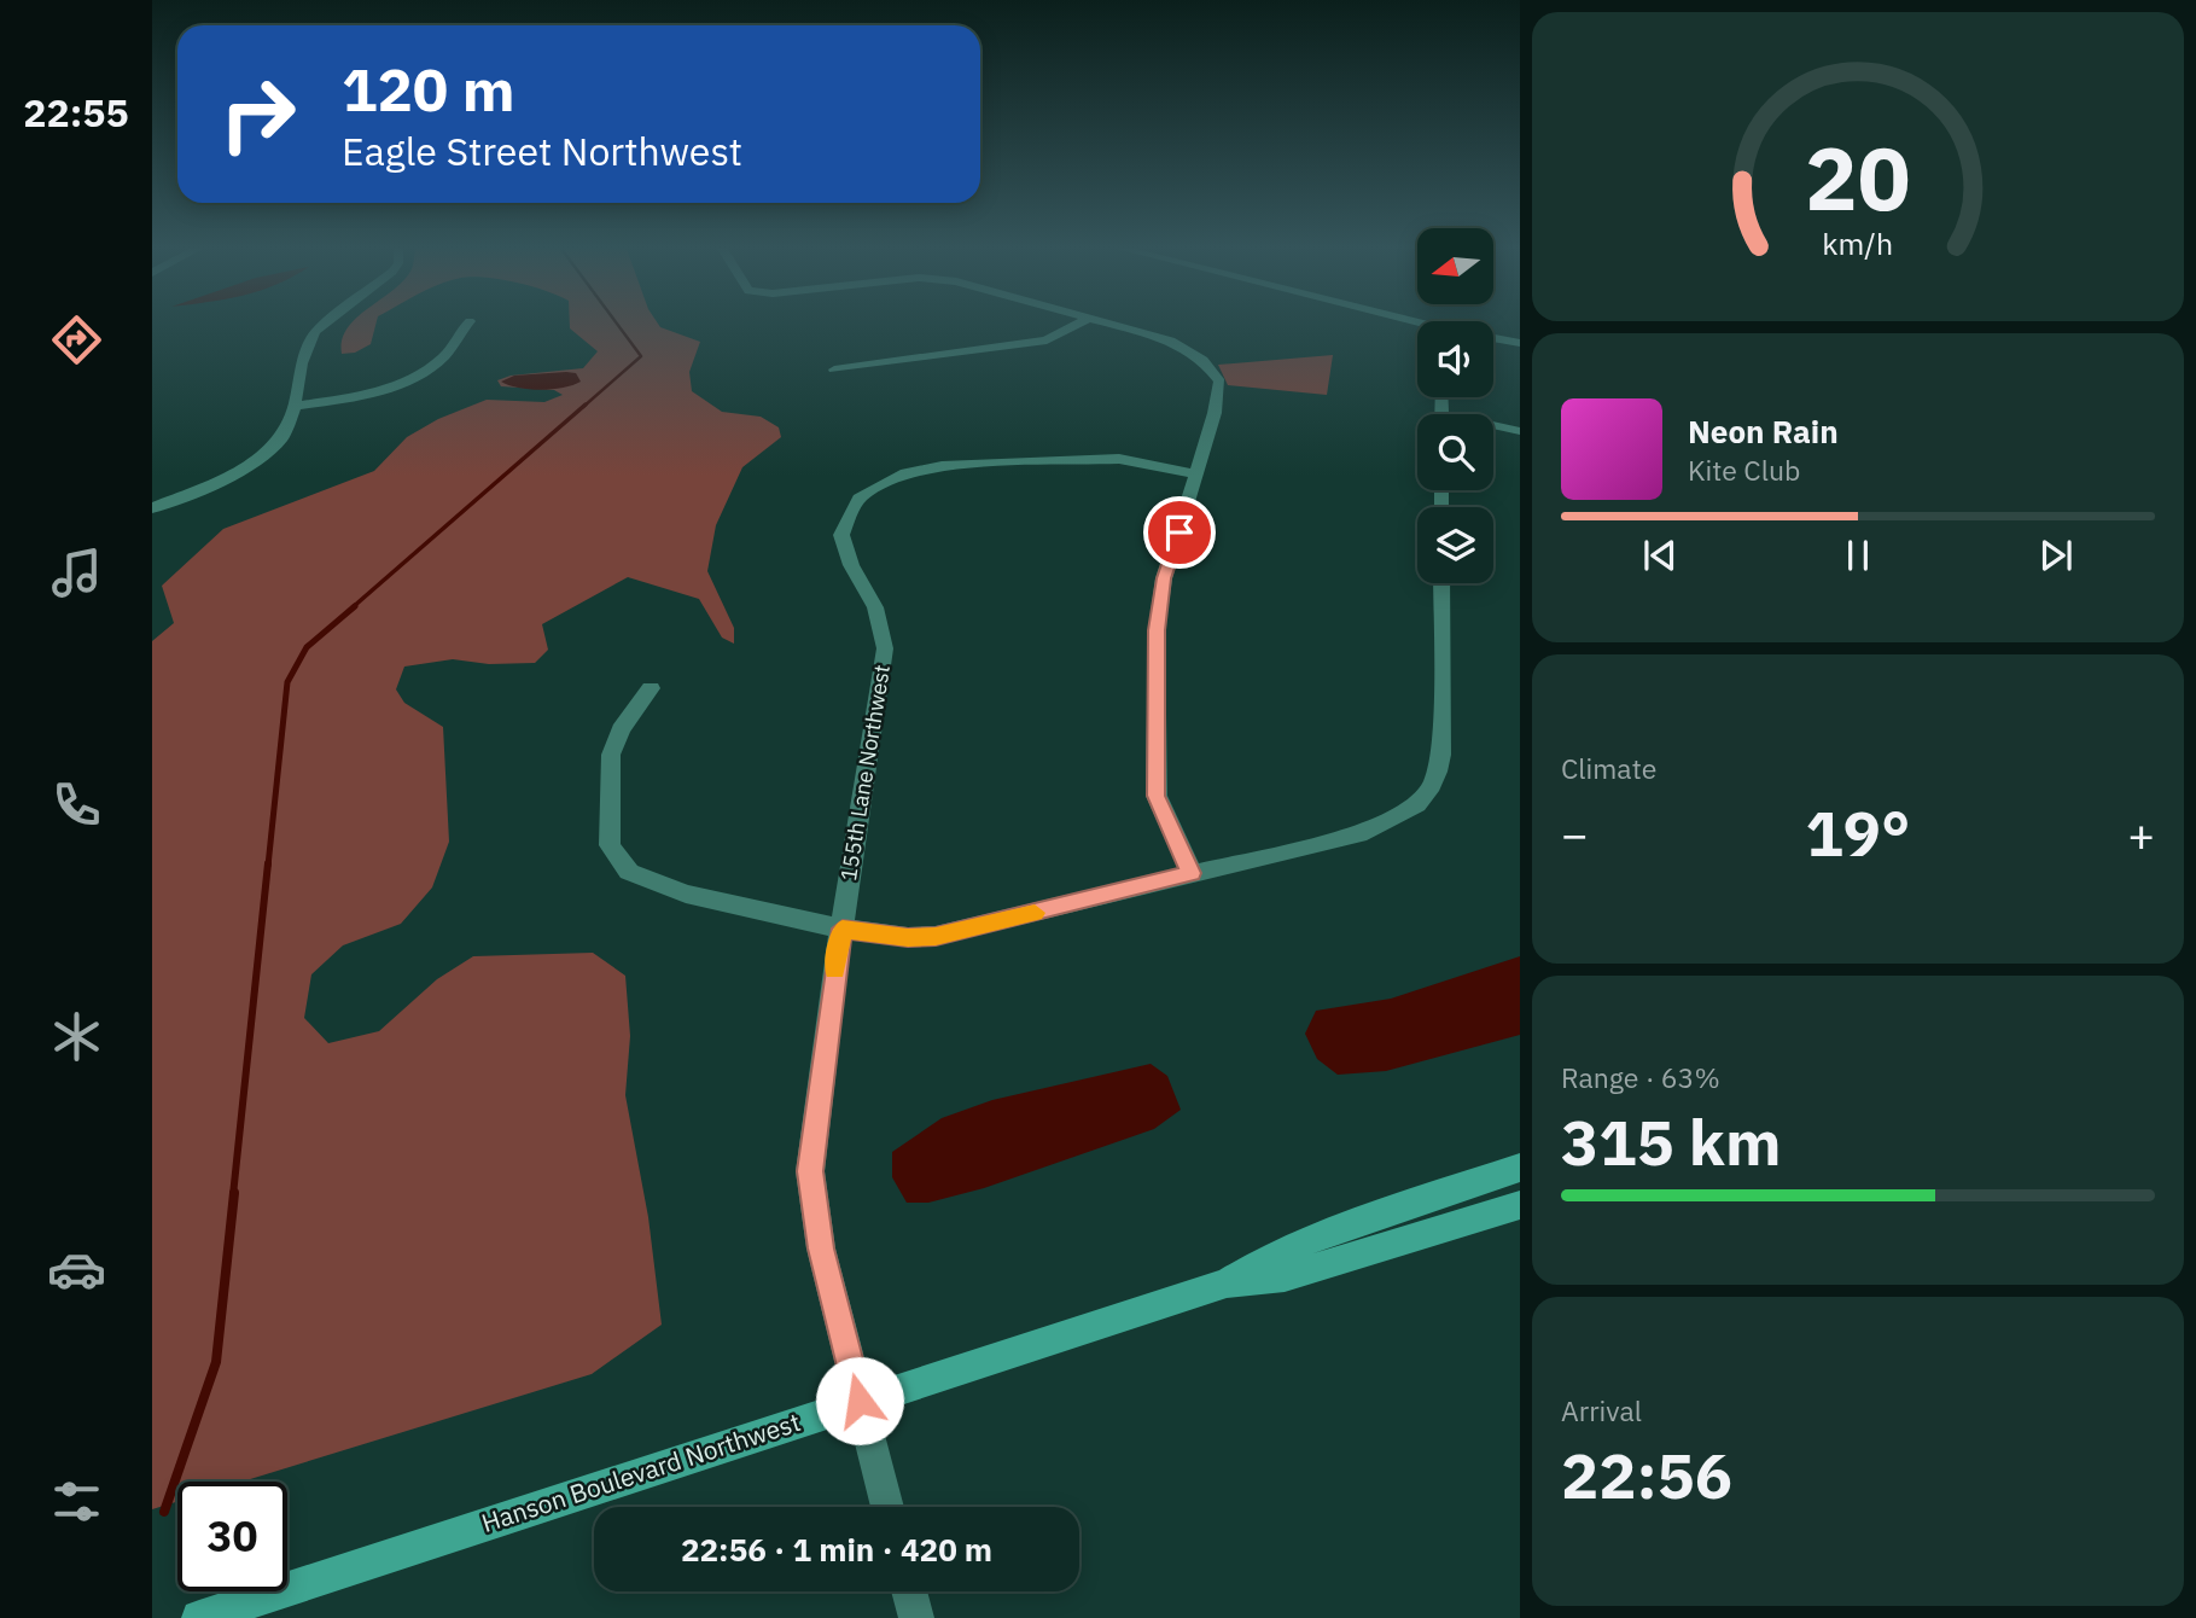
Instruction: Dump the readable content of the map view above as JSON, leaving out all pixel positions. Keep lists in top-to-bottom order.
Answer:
{
  "streets": {
    "main road": ["Hanson Boulevard Northwest"],
    "street": ["155th Lane Northwest"]
  },
  "crossings": [
    ["155th Lane Northwest", "Hanson Boulevard Northwest"]
  ],
  "north": "left",
  "page": {
    "tabs": "22:55",
    "turn": ["120 m", "Eagle Street Northwest"],
    "song": ["Neon Rain", "Kite Club"],
    "tile": [
      "Climate",
      ["Range · 63%", "315 km"],
      ["Arrival", "22:56"]
    ],
    "heat": ["−", "19°", "+"],
    "limit": "30",
    "trip": "22:56 · 1 min · 420 m",
    "gauge": ["20", "km/h"]
  }
}
